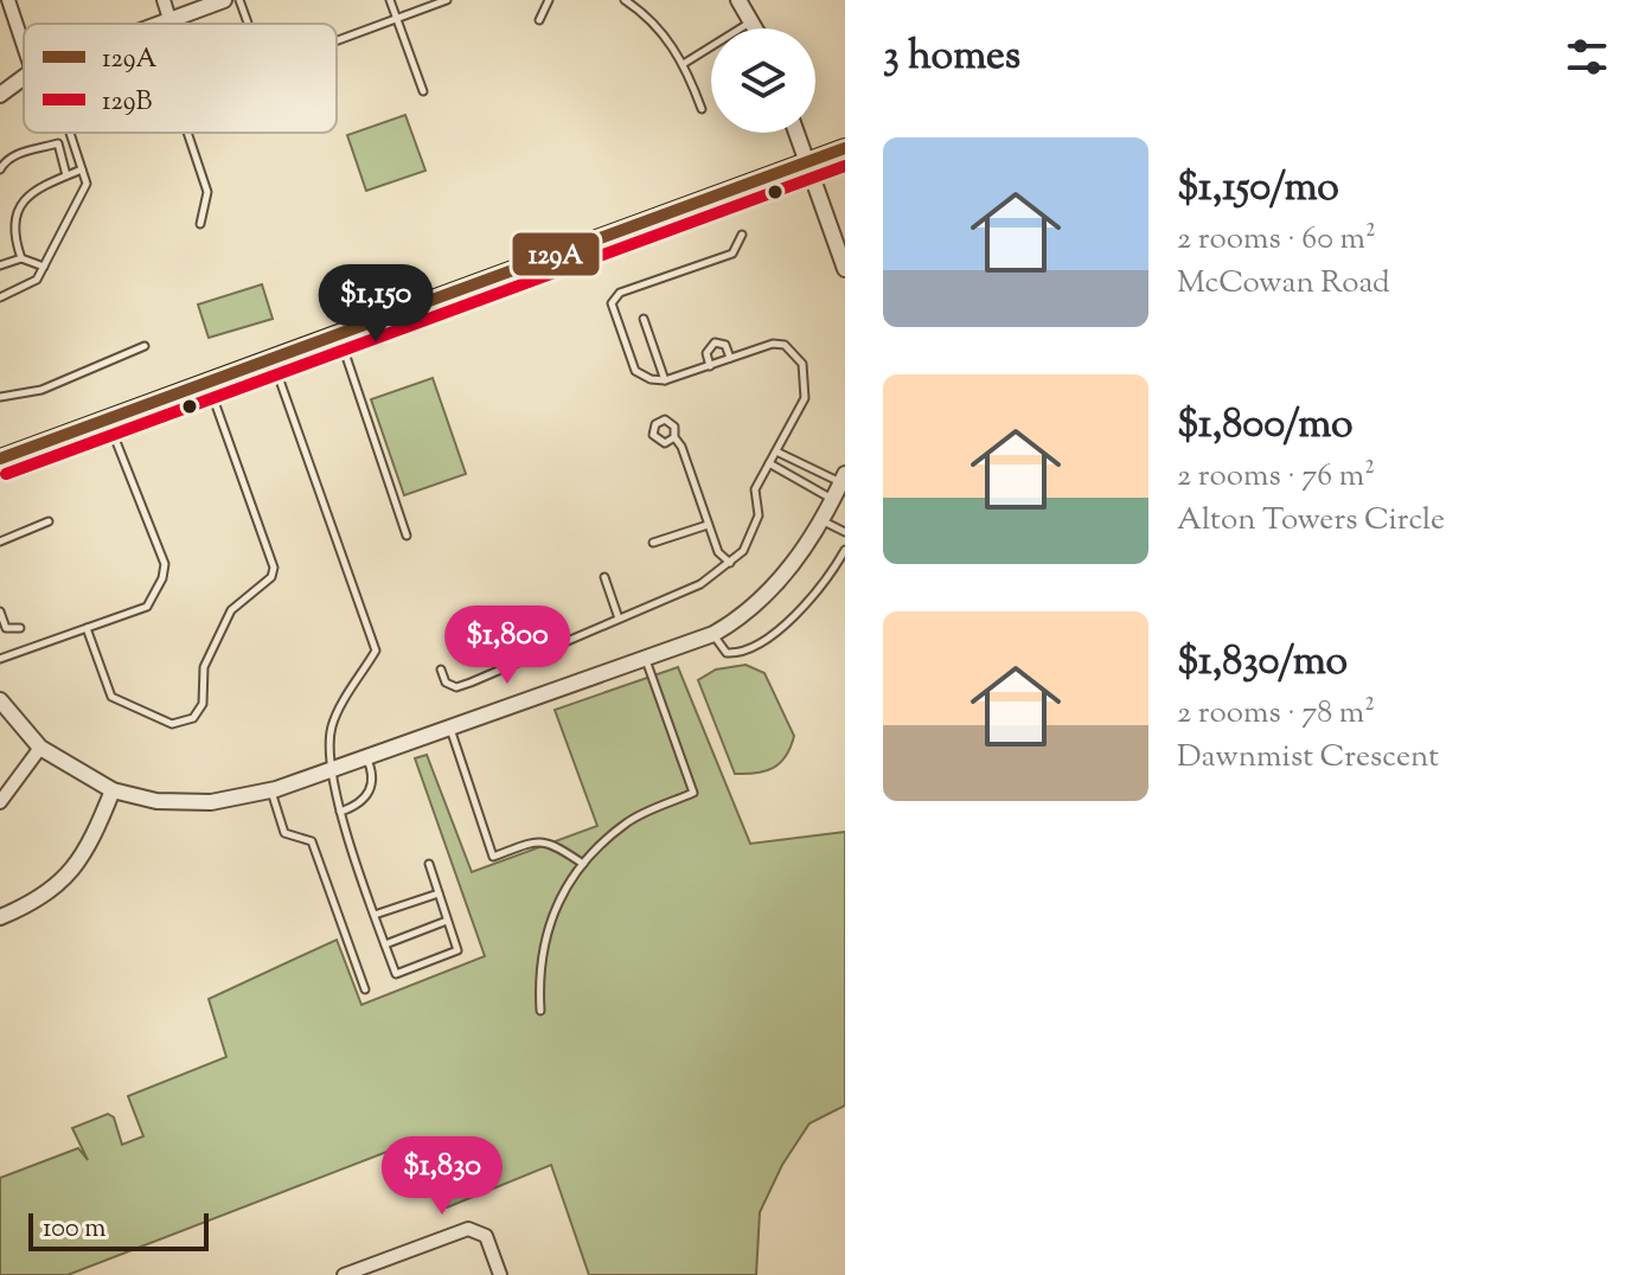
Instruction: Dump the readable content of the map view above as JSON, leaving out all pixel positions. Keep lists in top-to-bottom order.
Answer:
{
  "lines": ["transit line 129A", "transit line 129B"],
  "legend": ["129A", "129B"],
  "scale_bar": "100 m",
  "page": {
    "heading": "3 homes",
    "list": [
      {
        "name": "$1,150/mo",
        "note": "2 rooms · 60 m² · McCowan Road"
      },
      {
        "name": "$1,800/mo",
        "note": "2 rooms · 76 m² · Alton Towers Circle"
      },
      {
        "name": "$1,830/mo",
        "note": "2 rooms · 78 m² · Dawnmist Crescent"
      }
    ],
    "price": ["$1,150", "$1,800", "$1,830"],
    "scale": "100 m"
  }
}
